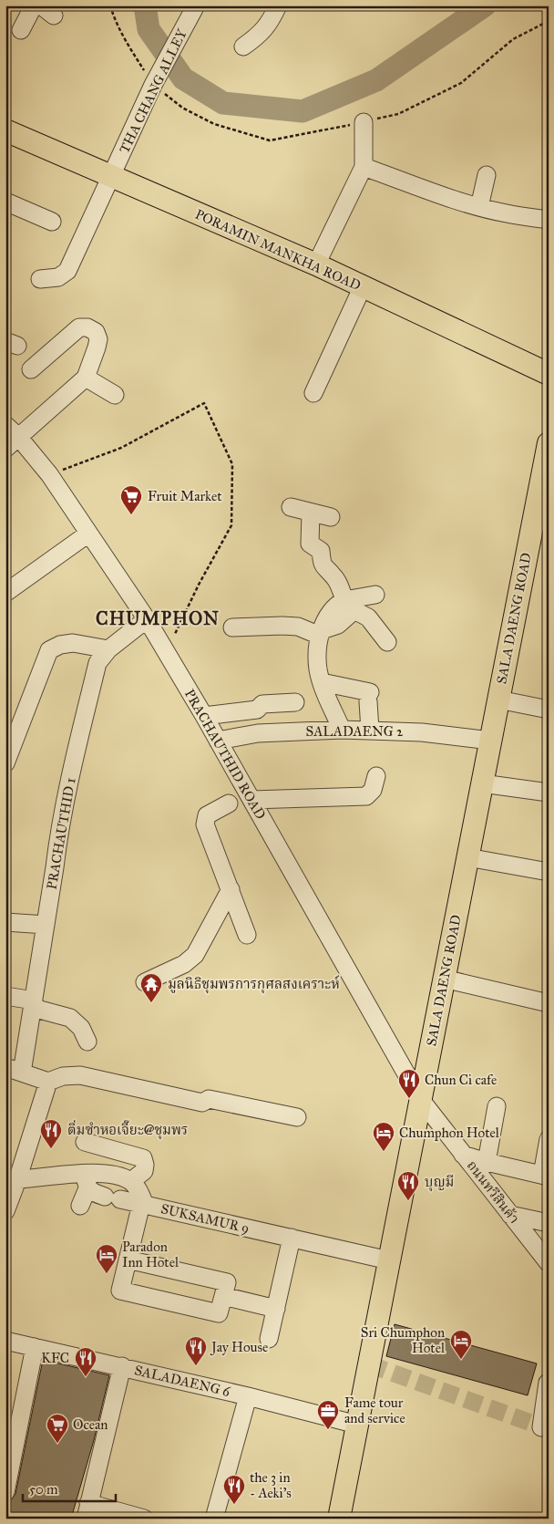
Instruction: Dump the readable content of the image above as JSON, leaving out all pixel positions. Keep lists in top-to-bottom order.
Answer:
{
  "streets": {
    "main road": ["PORAMIN MANKHA ROAD", "SALA DAENG ROAD"],
    "street": [
      "THA CHANG ALLEY",
      "SALADAENG 2",
      "PRACHAUTHID ROAD",
      "PRACHAUTHID 1",
      "ถนนทวีสินค้า",
      "SUKSAMUR 9",
      "SALADAENG 6"
    ]
  },
  "crossings": [
    ["THA CHANG ALLEY", "PORAMIN MANKHA ROAD"],
    ["SALA DAENG ROAD", "SALADAENG 2"],
    ["SALA DAENG ROAD", "PRACHAUTHID ROAD"],
    ["SALA DAENG ROAD", "ถนนทวีสินค้า"],
    ["SALA DAENG ROAD", "SUKSAMUR 9"],
    ["SALA DAENG ROAD", "SALADAENG 6"],
    ["SALADAENG 2", "PRACHAUTHID ROAD"],
    ["PRACHAUTHID ROAD", "PRACHAUTHID 1"],
    ["PRACHAUTHID ROAD", "ถนนทวีสินค้า"]
  ],
  "districts": ["CHUMPHON"],
  "places": {
    "supermarket": ["Fruit Market", "Ocean"],
    "temple": ["มูลนิธิชุมพรการกุศลสงเคราะห์"],
    "restaurant": [
      "Chun Ci cafe",
      "ติ่มซำหอเจี๊ยะ@ชุมพร",
      "บุญมี",
      "Jay House",
      "KFC",
      "the 3 in - Aeki's"
    ],
    "hotel": ["Chumphon Hotel", "Paradon Inn Hotel", "Sri Chumphon Hotel"],
    "office": ["Fame tour and service"]
  },
  "scale_bar": "50 m"
}
